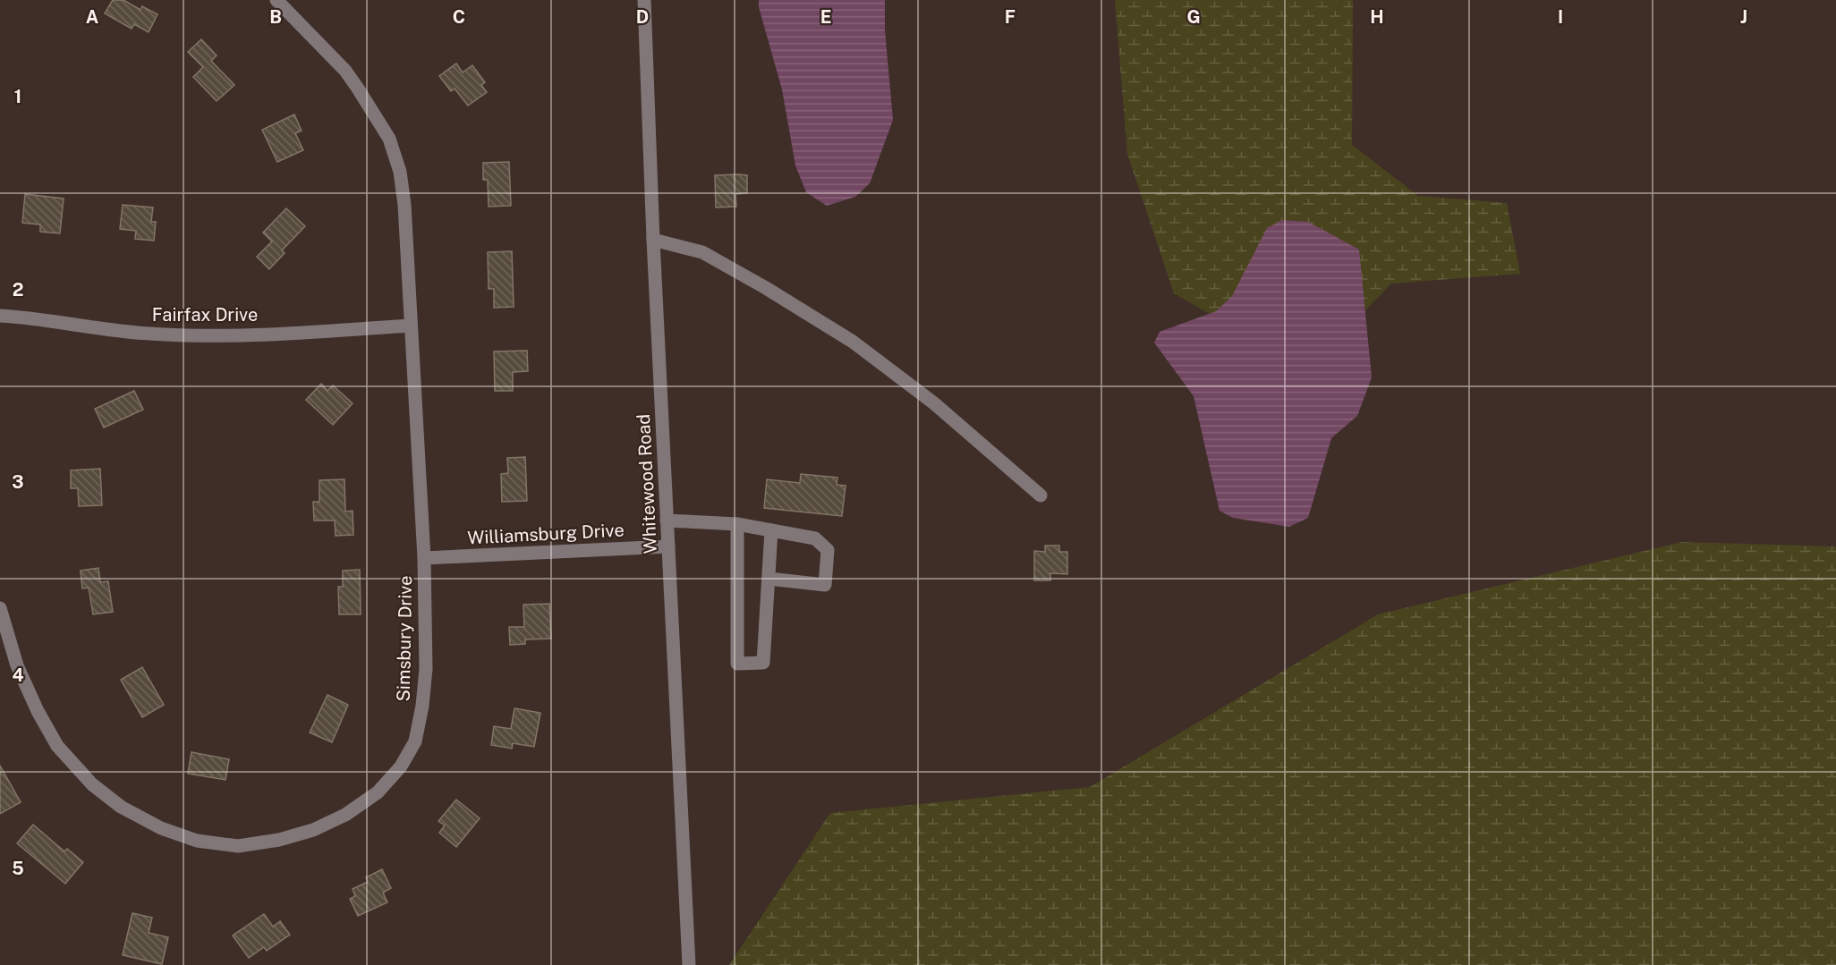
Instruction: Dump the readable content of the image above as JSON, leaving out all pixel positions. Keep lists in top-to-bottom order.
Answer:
{
  "streets": {
    "street": [
      "Fairfax Drive",
      "Whitewood Road",
      "Williamsburg Drive",
      "Simsbury Drive"
    ]
  },
  "crossings": [
    ["Fairfax Drive", "Simsbury Drive"],
    ["Whitewood Road", "Williamsburg Drive"],
    ["Williamsburg Drive", "Simsbury Drive"]
  ],
  "grid": {
    "columns": [
      "A",
      "B",
      "C",
      "D",
      "E",
      "F",
      "G",
      "H",
      "I",
      "J"
    ],
    "rows": [
      "1",
      "2",
      "3",
      "4",
      "5"
    ]
  }
}
